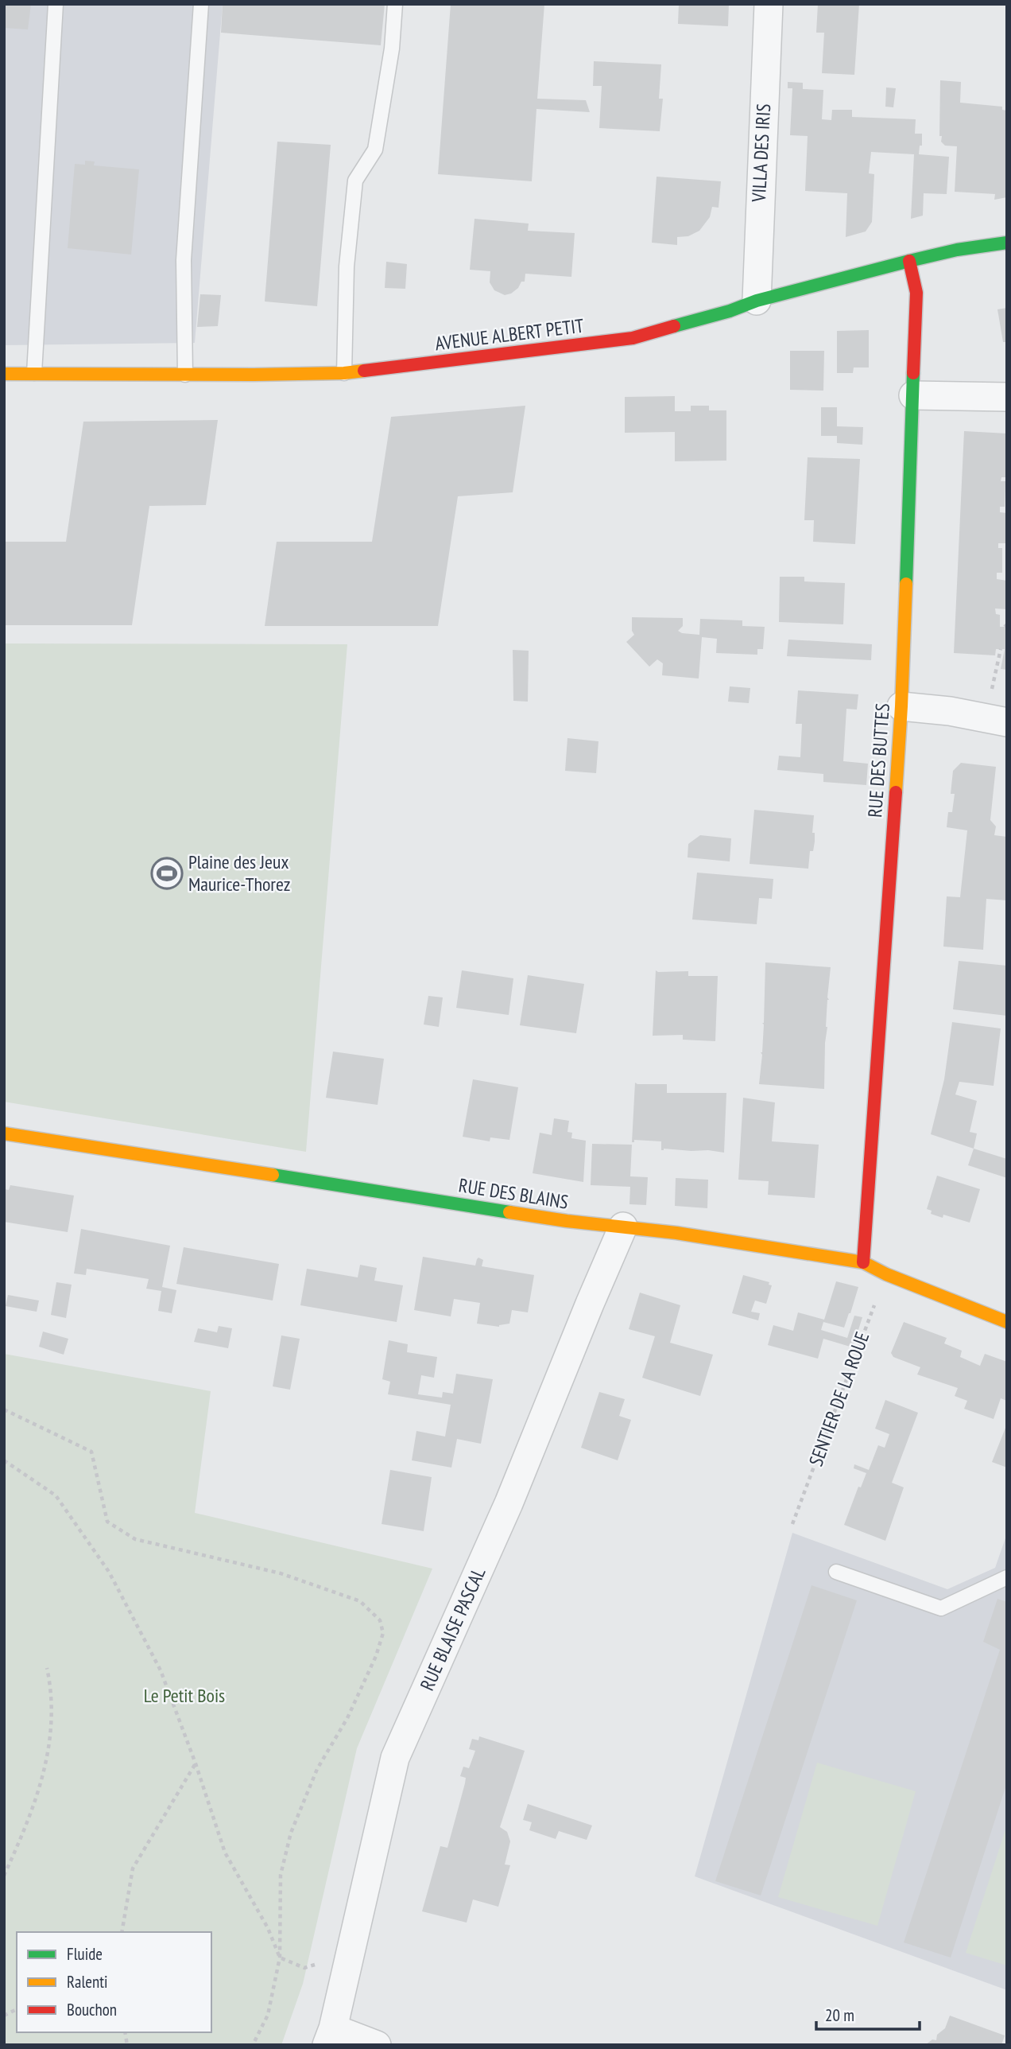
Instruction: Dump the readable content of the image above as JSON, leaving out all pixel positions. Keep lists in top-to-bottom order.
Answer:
{
  "streets": {
    "street": [
      "VILLA DES IRIS",
      "AVENUE ALBERT PETIT",
      "RUE DES BUTTES",
      "RUE DES BLAINS",
      "RUE BLAISE PASCAL"
    ],
    "path": ["SENTIER DE LA ROUE"]
  },
  "crossings": [
    ["VILLA DES IRIS", "AVENUE ALBERT PETIT"],
    ["AVENUE ALBERT PETIT", "RUE DES BUTTES"],
    ["RUE DES BUTTES", "RUE DES BLAINS"],
    ["RUE DES BLAINS", "SENTIER DE LA ROUE"],
    ["RUE DES BLAINS", "RUE BLAISE PASCAL"]
  ],
  "parks": ["Le Petit Bois"],
  "places": {
    "sports": ["Plaine des Jeux Maurice-Thorez"]
  },
  "legend": ["Fluide", "Ralenti", "Bouchon"],
  "scale_bar": "20 m"
}
